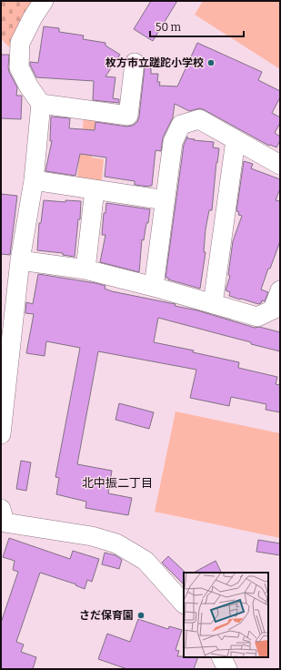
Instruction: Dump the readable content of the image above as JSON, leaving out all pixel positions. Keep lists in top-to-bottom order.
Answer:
{
  "districts": ["北中振二丁目"],
  "places": ["枚方市立蹉跎小学校", "さだ保育園"],
  "scale_bar": "50 m"
}
